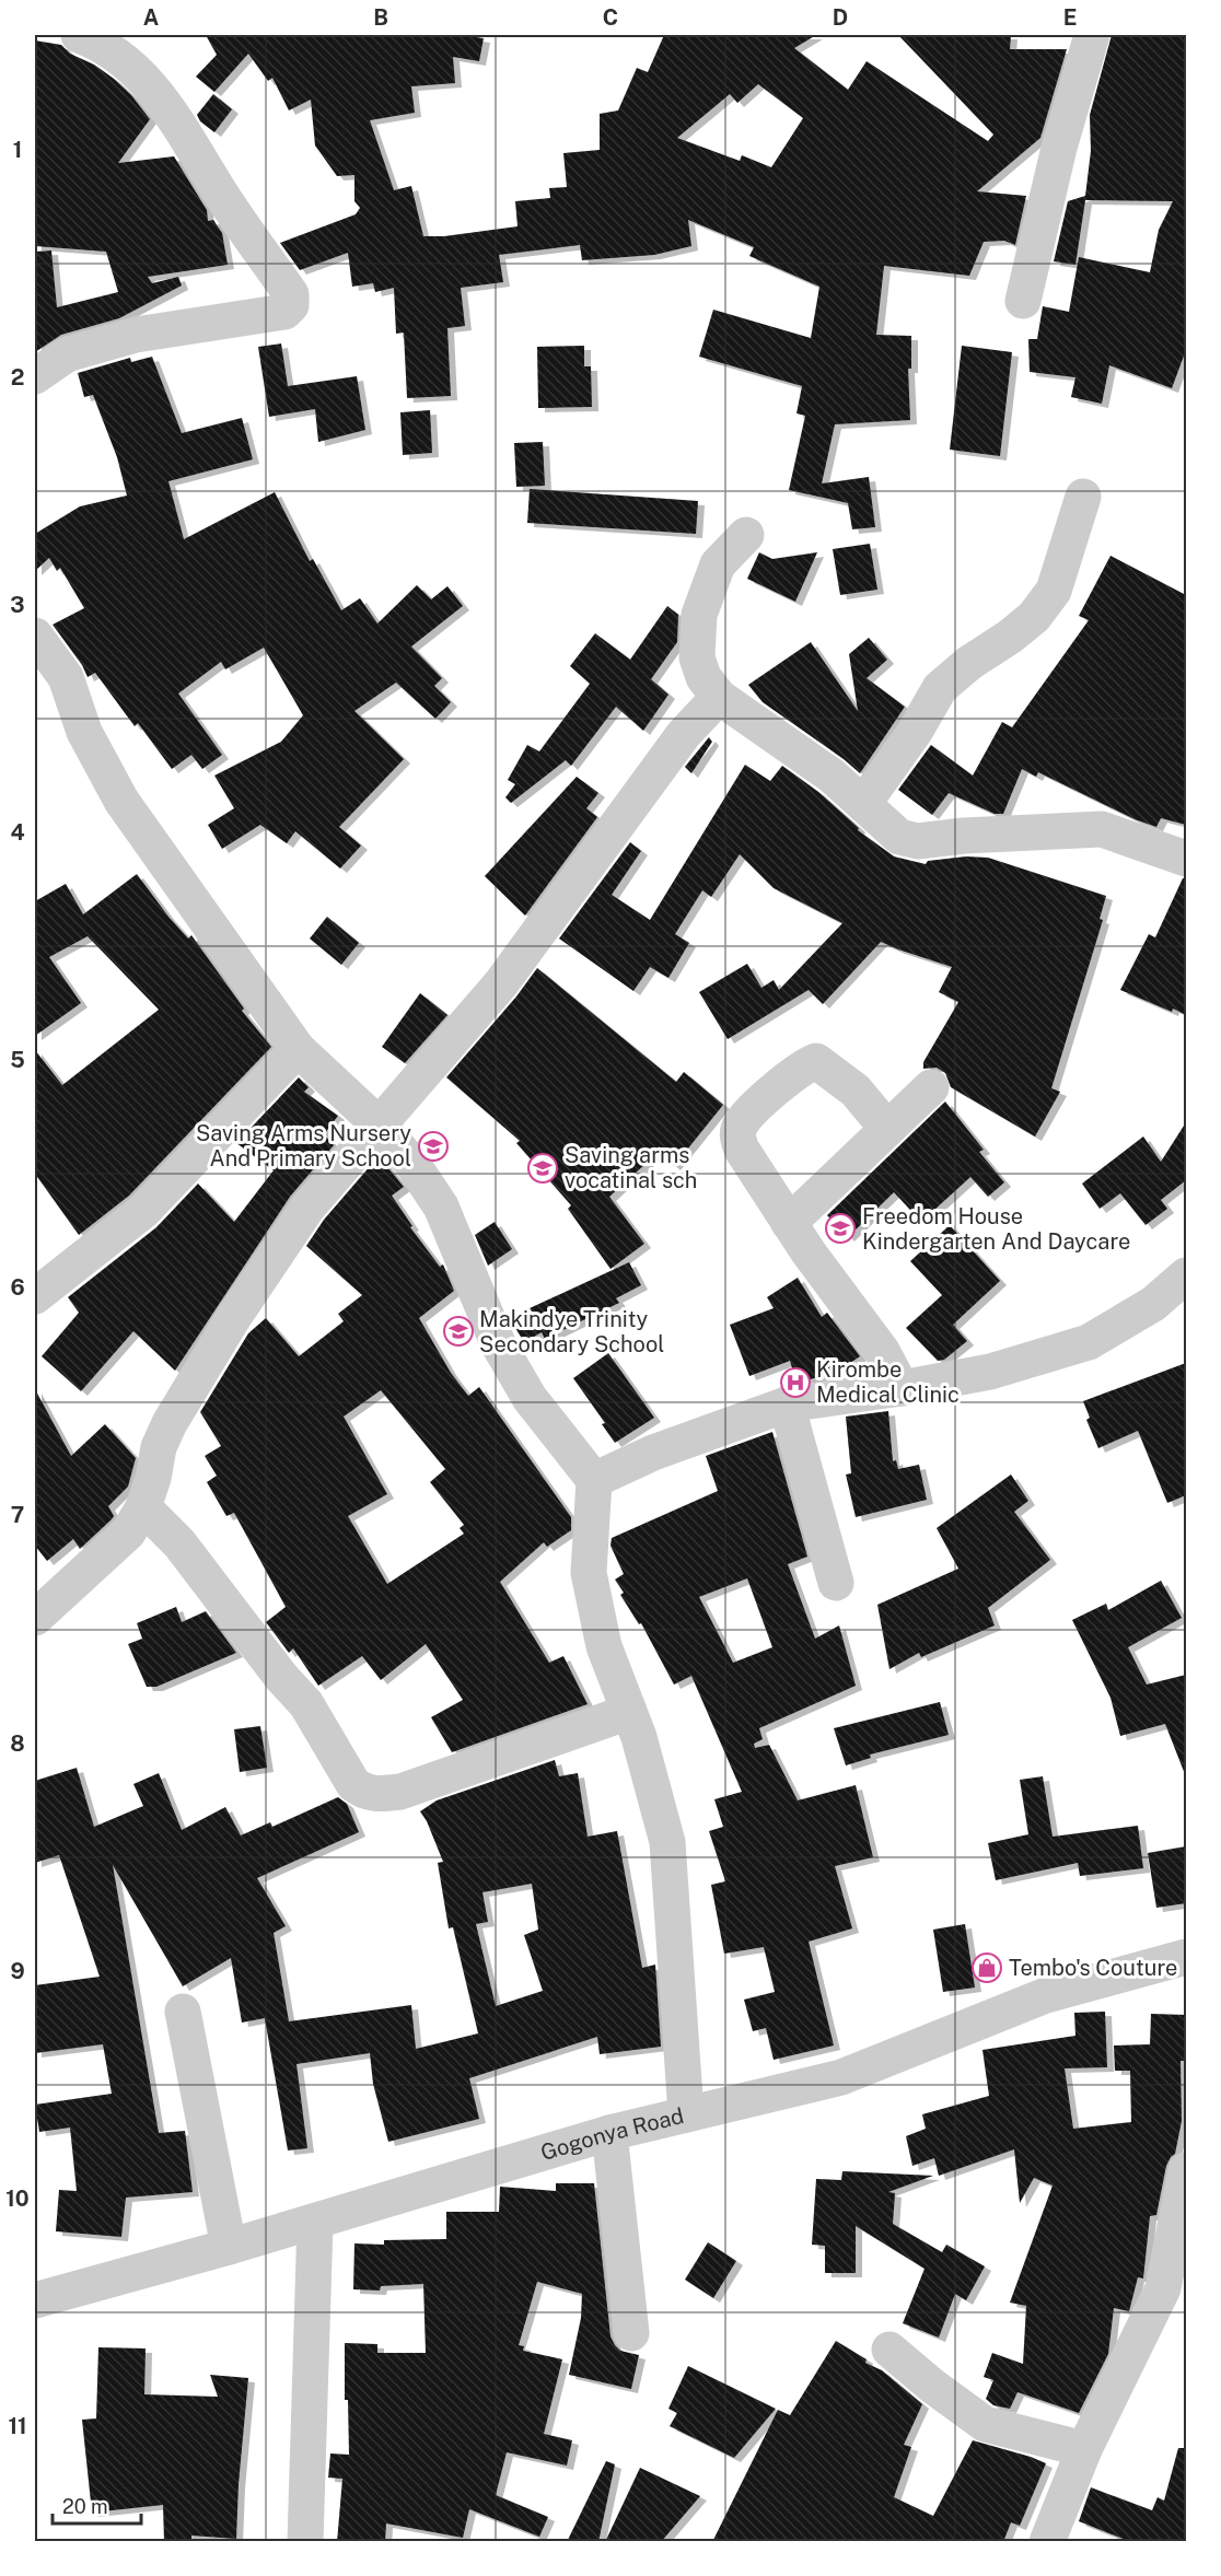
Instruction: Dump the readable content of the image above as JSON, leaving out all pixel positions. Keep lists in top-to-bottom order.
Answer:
{
  "streets": {
    "street": ["Gogonya Road"]
  },
  "places": {
    "school or university": [
      "Saving Arms Nursery And Primary School",
      "Saving arms vocatinal sch",
      "Freedom House Kindergarten And Daycare",
      "Makindye Trinity Secondary School"
    ],
    "hospital": ["Kirombe Medical Clinic"],
    "shop": ["Tembo's Couture"]
  },
  "scale_bar": "20 m",
  "grid": {
    "columns": [
      "A",
      "B",
      "C",
      "D",
      "E"
    ],
    "rows": [
      "1",
      "2",
      "3",
      "4",
      "5",
      "6",
      "7",
      "8",
      "9",
      "10",
      "11"
    ]
  }
}
